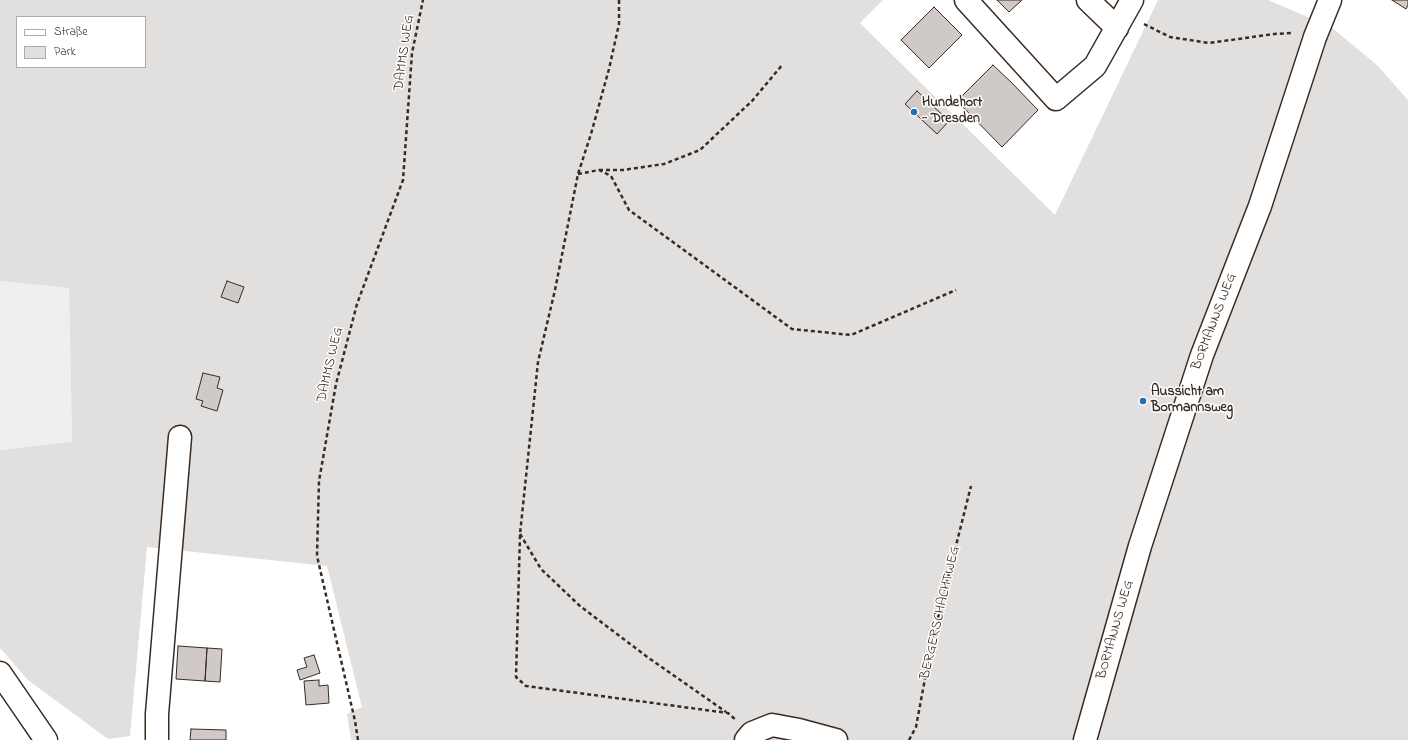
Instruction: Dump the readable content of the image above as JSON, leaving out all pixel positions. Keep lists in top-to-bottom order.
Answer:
{
  "streets": {
    "street": ["BORMANNS WEG"],
    "path": ["DAMMS WEG", "BERGERSCHACHTWEG"]
  },
  "places": ["Hundehort - Dresden", "Aussicht am Bormannsweg"],
  "legend": ["Straße", "Park"]
}
